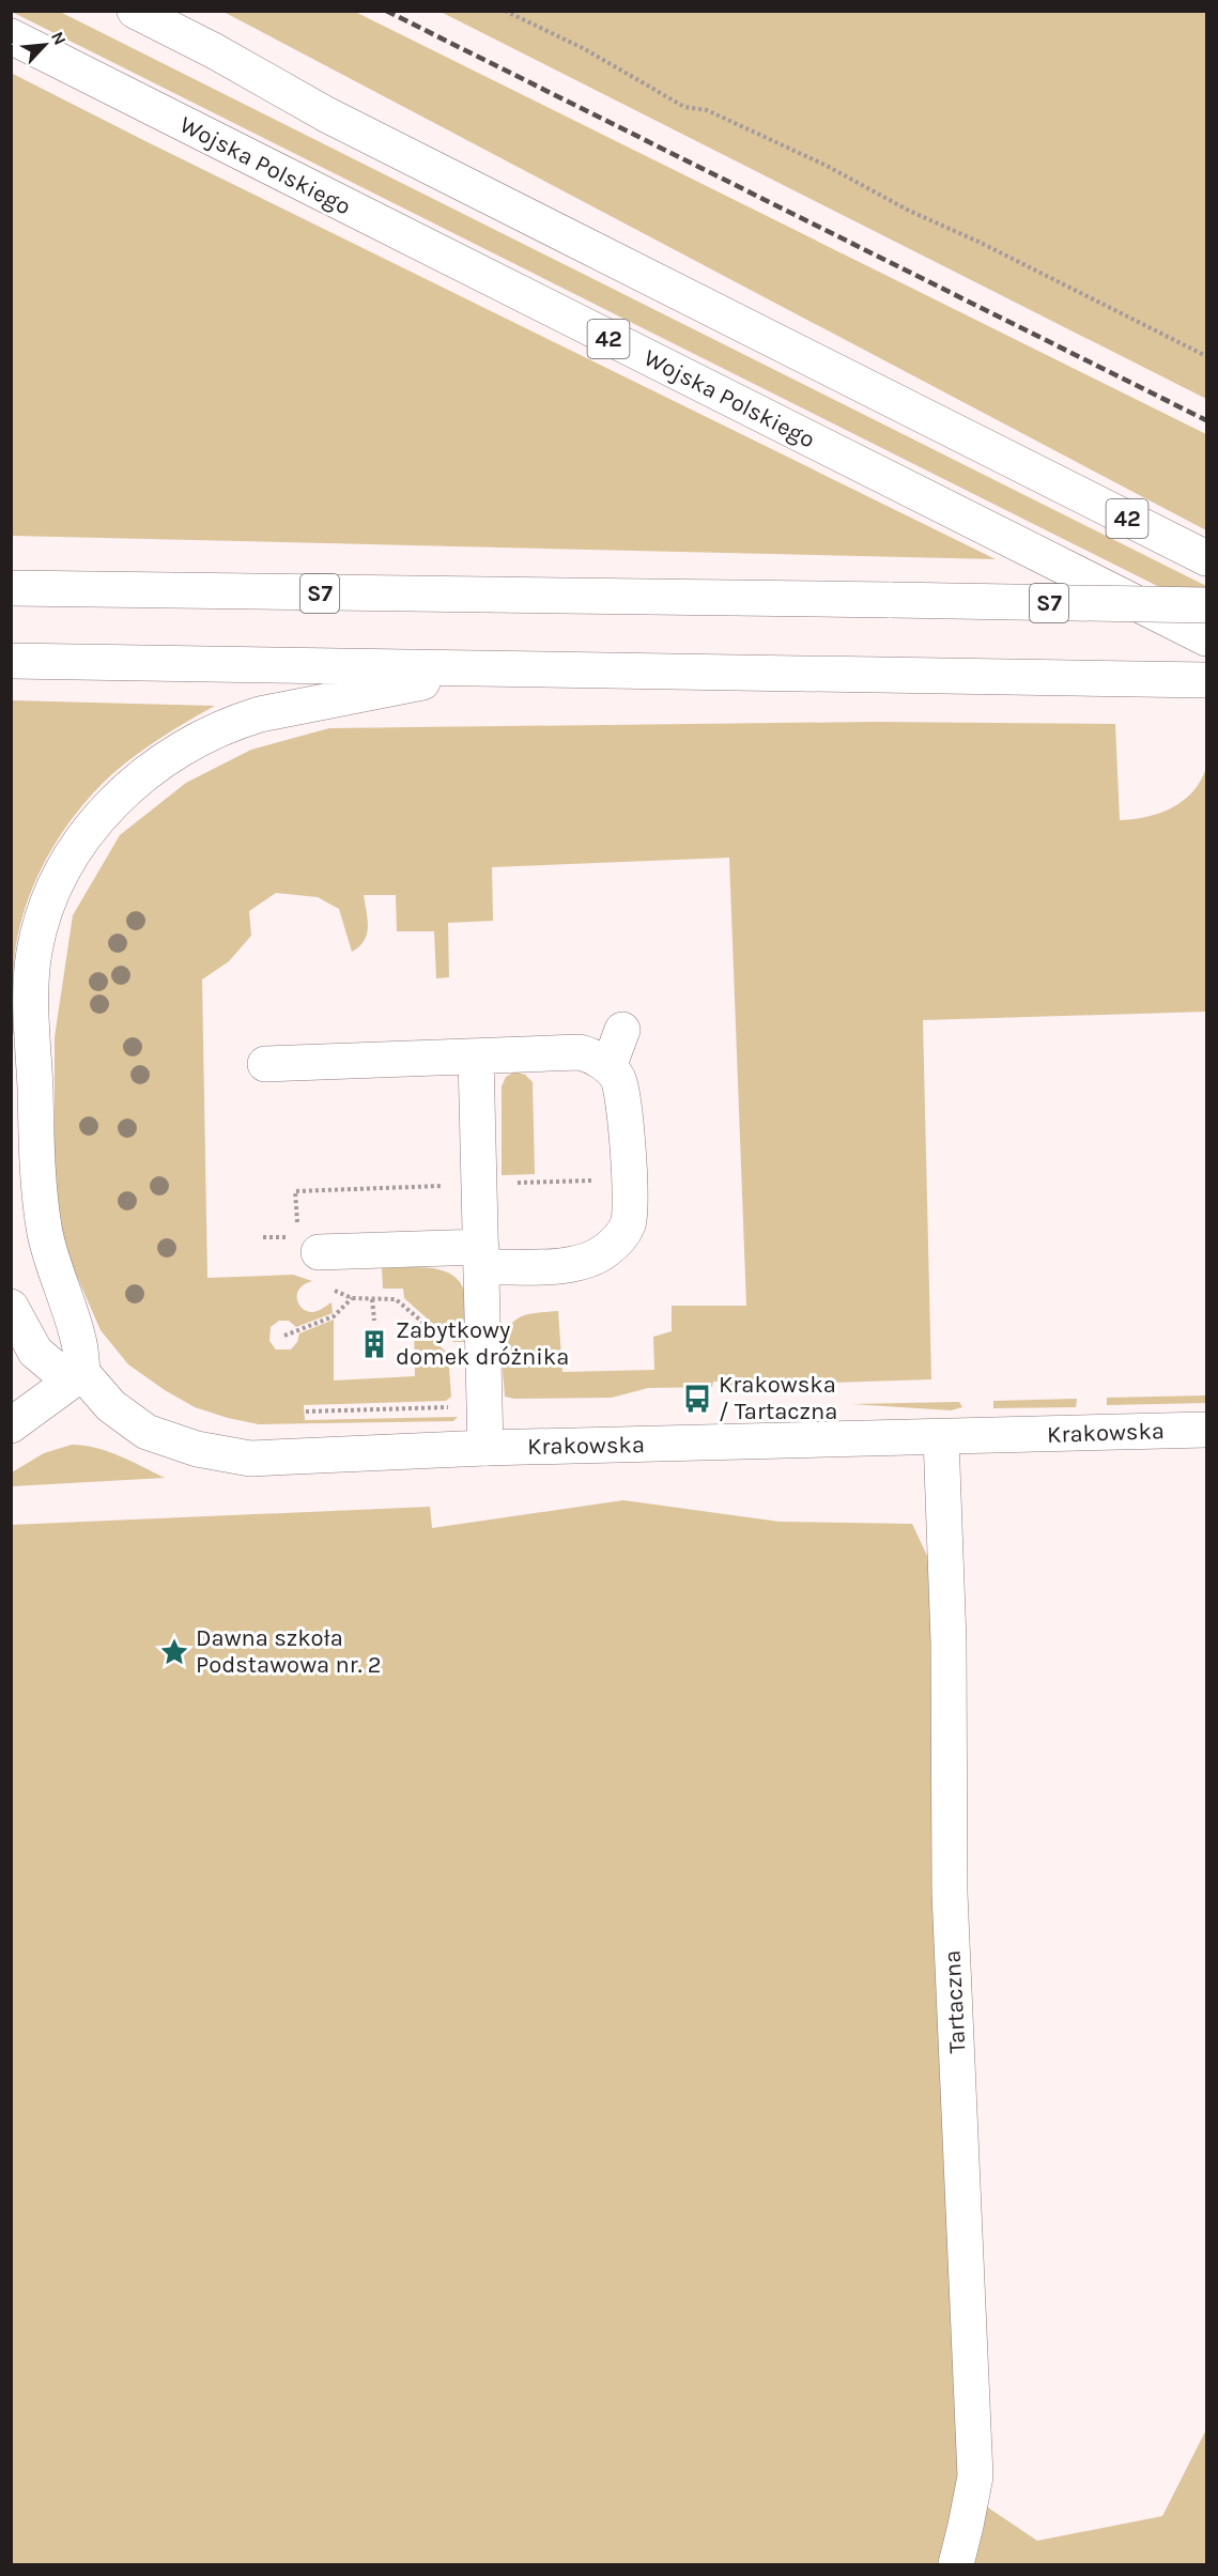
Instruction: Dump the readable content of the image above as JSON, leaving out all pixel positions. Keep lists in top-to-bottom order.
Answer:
{
  "streets": {
    "main road": [
      "Wojska Polskiego",
      "42",
      "S7",
      "Krakowska",
      "Tartaczna"
    ]
  },
  "crossings": [
    ["Krakowska", "Tartaczna"]
  ],
  "places": {
    "building": ["Zabytkowy domek dróżnika"],
    "bus stop": ["Krakowska / Tartaczna"],
    "place": ["Dawna szkoła Podstawowa nr. 2"]
  },
  "north": "top right"
}
